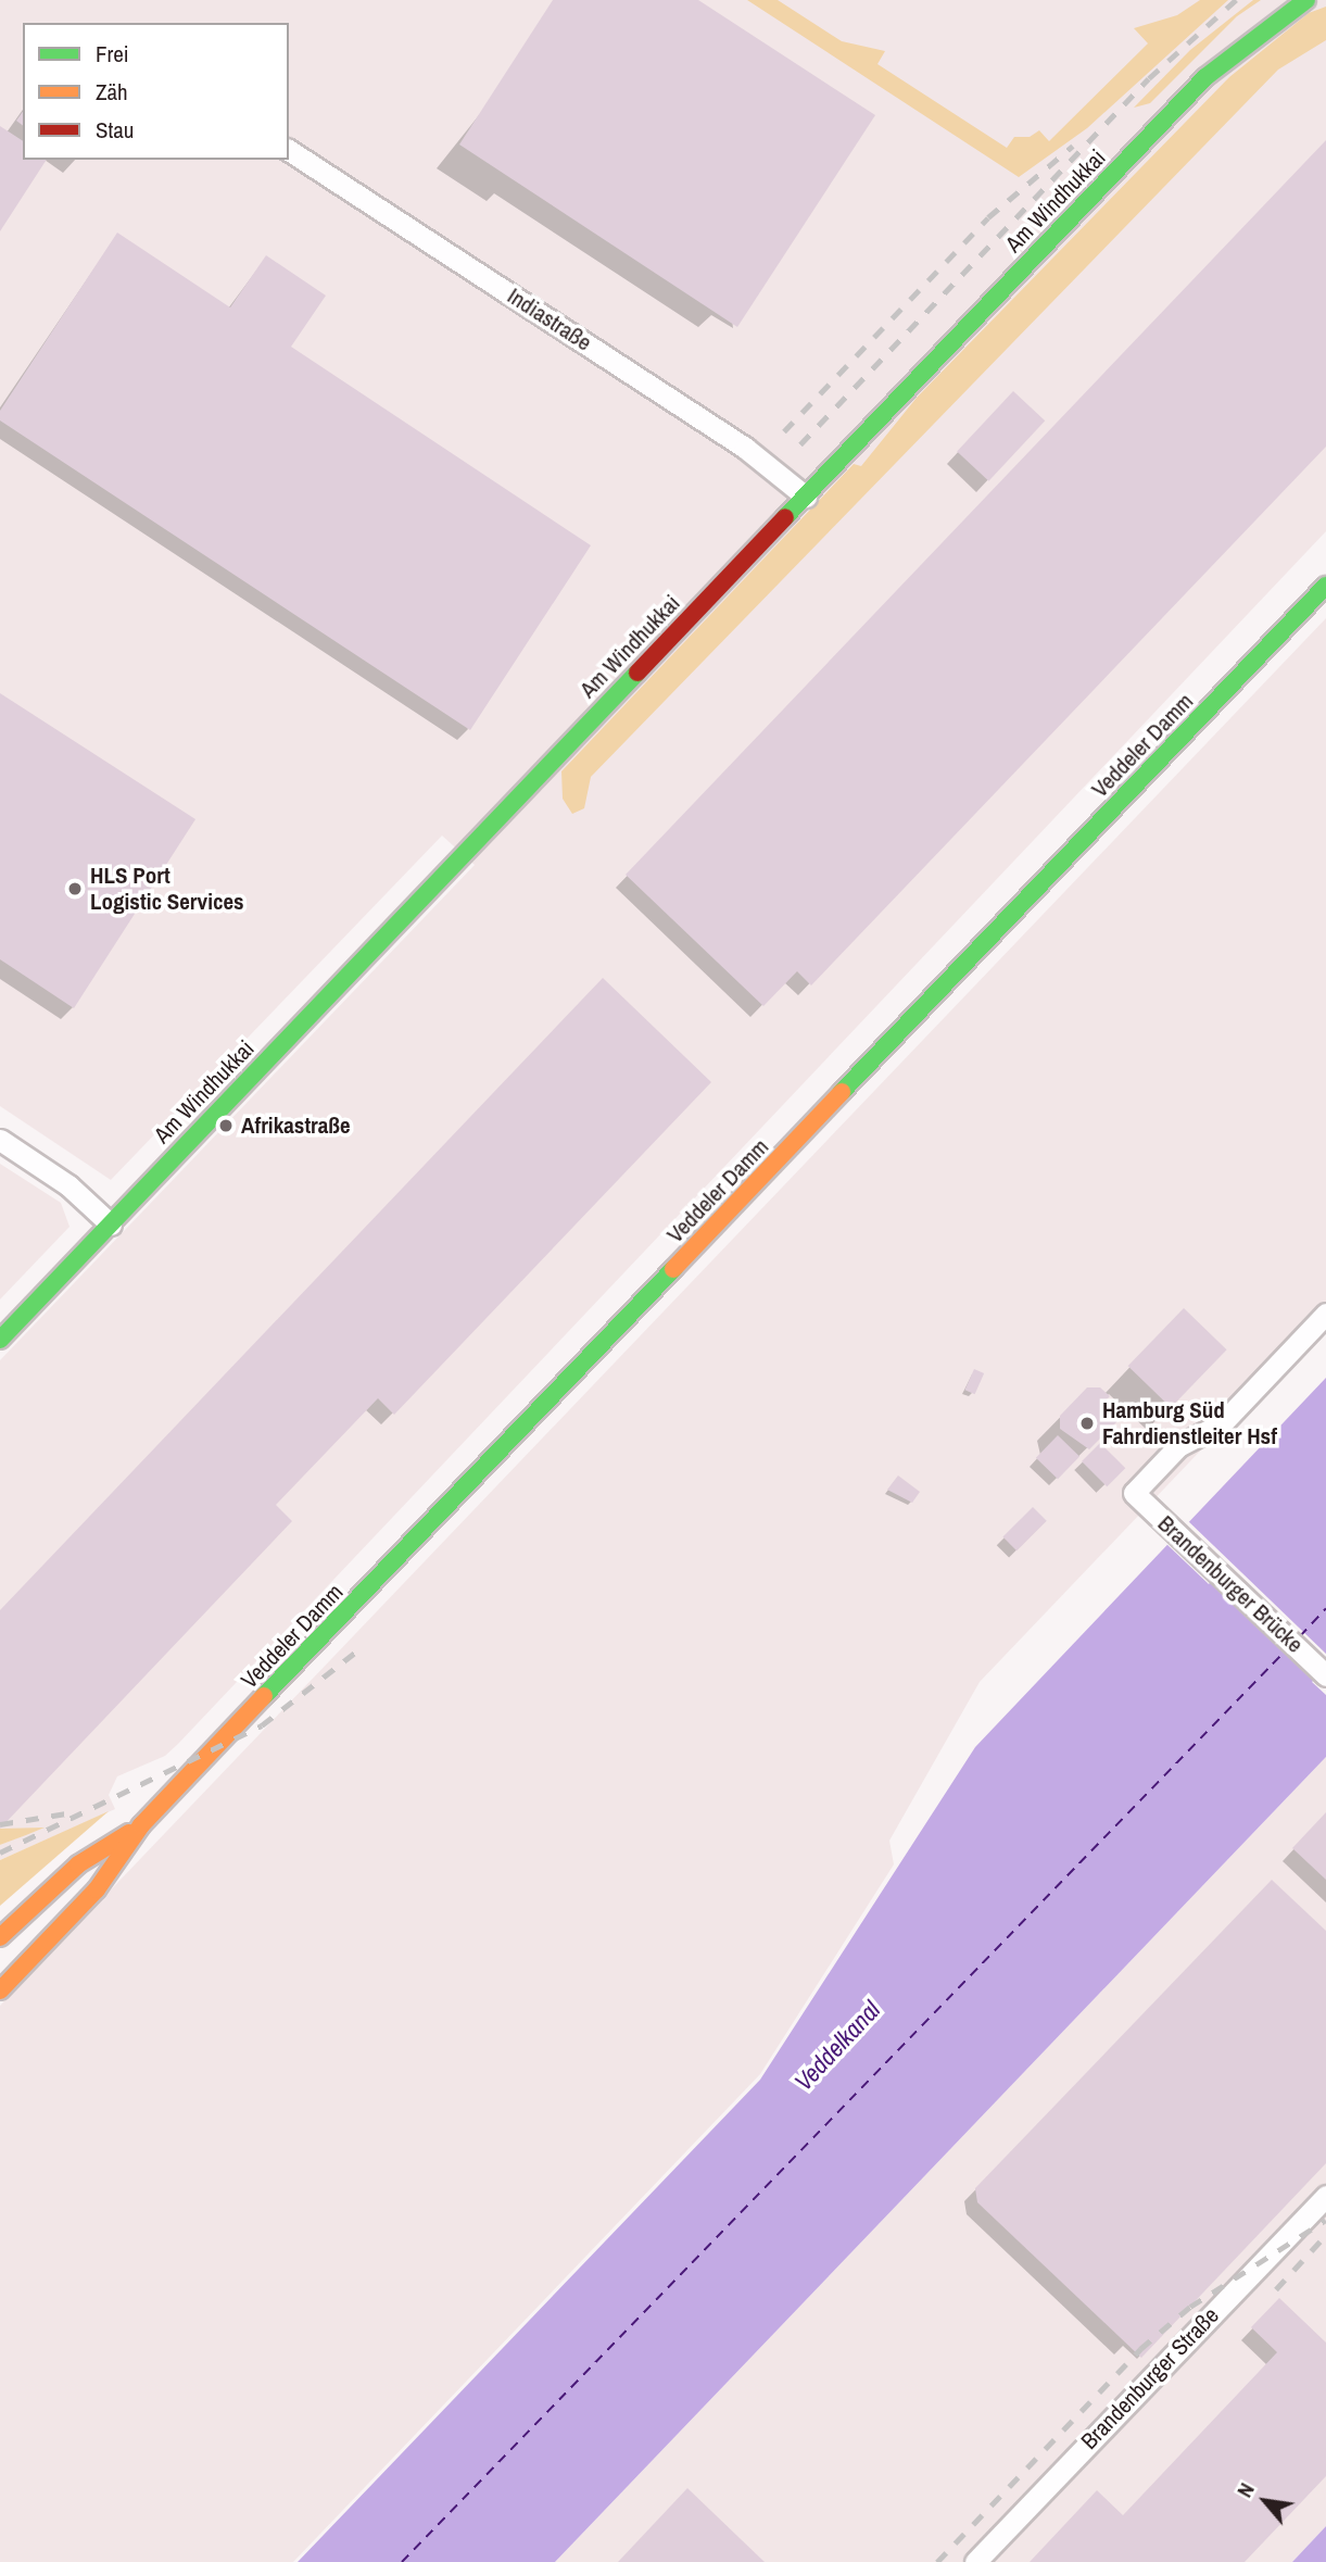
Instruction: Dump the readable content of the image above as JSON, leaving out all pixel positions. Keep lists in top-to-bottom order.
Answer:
{
  "streets": {
    "main road": ["Am Windhukkai", "Veddeler Damm"],
    "street": ["Indiastraße", "Brandenburger Brücke", "Brandenburger Straße"]
  },
  "crossings": [
    ["Am Windhukkai", "Indiastraße"]
  ],
  "water": ["Veddelkanal"],
  "places": ["HLS Port Logistic Services", "Afrikastraße", "Hamburg Süd Fahrdienstleiter Hsf"],
  "legend": ["Frei", "Zäh", "Stau"],
  "north": "top left"
}
